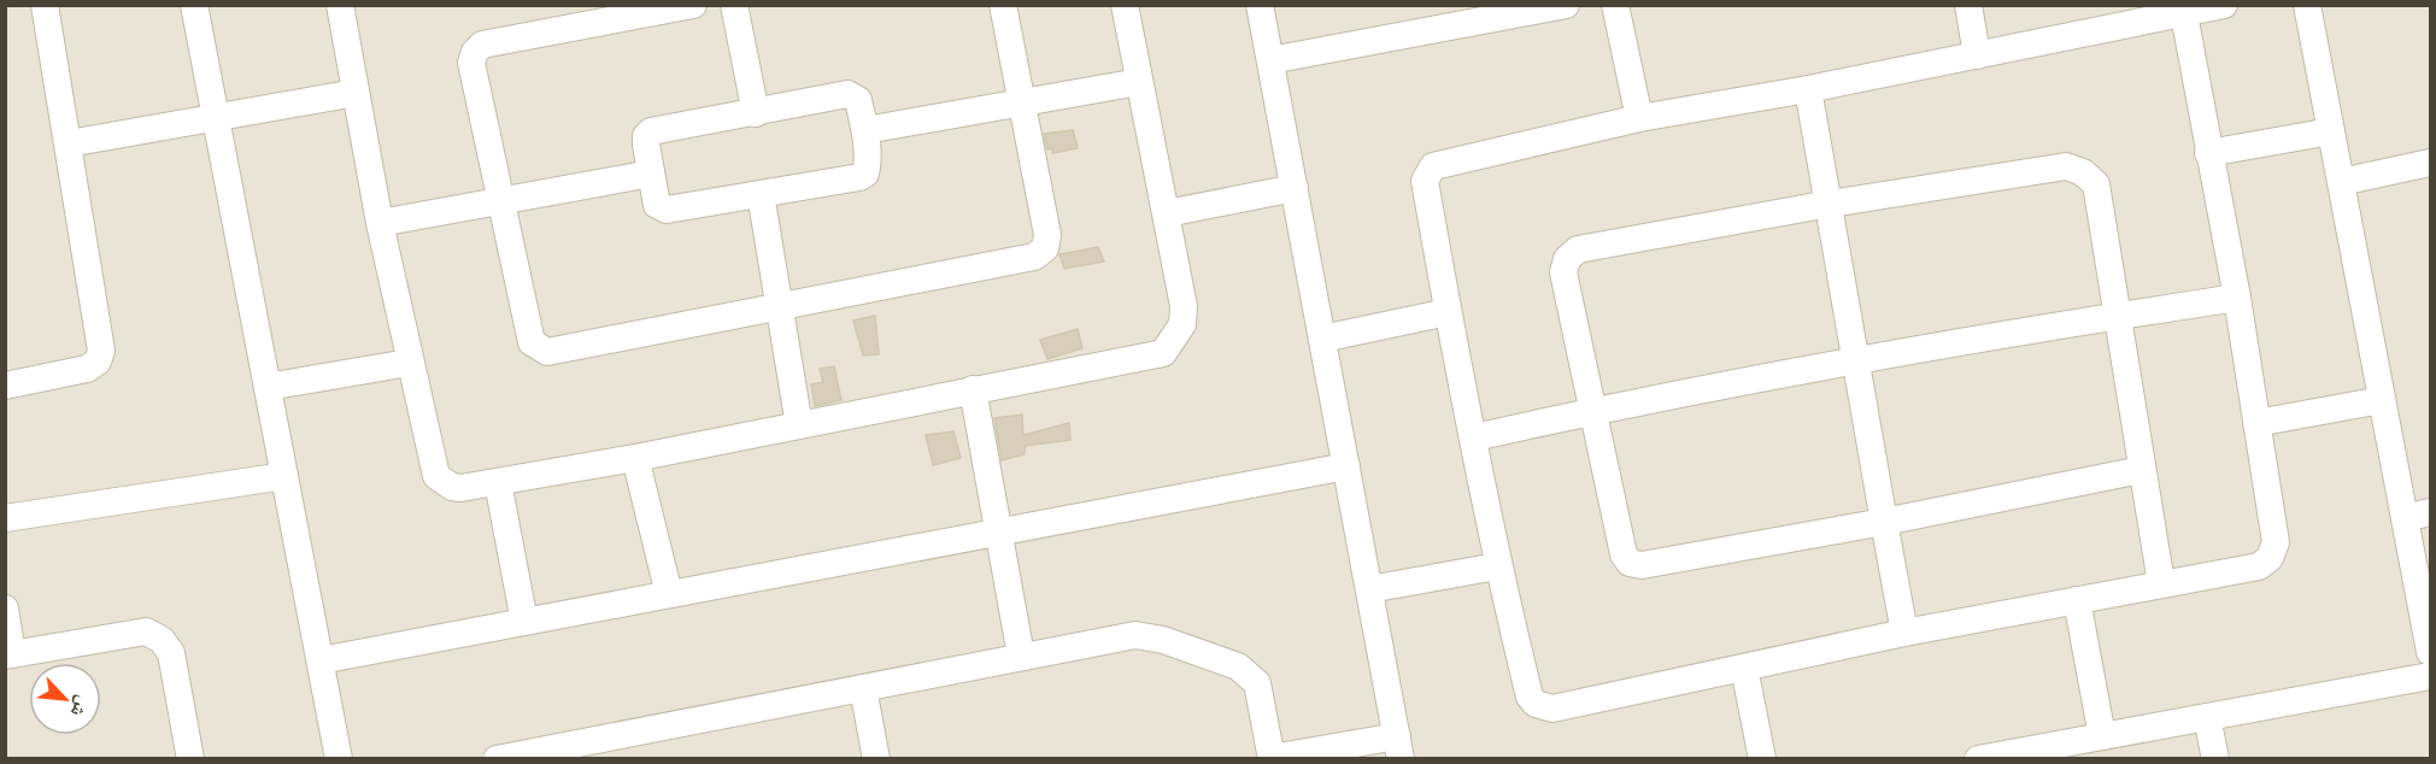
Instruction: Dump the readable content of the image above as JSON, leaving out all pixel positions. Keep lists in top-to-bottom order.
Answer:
{
  "north": "bottom right"
}
